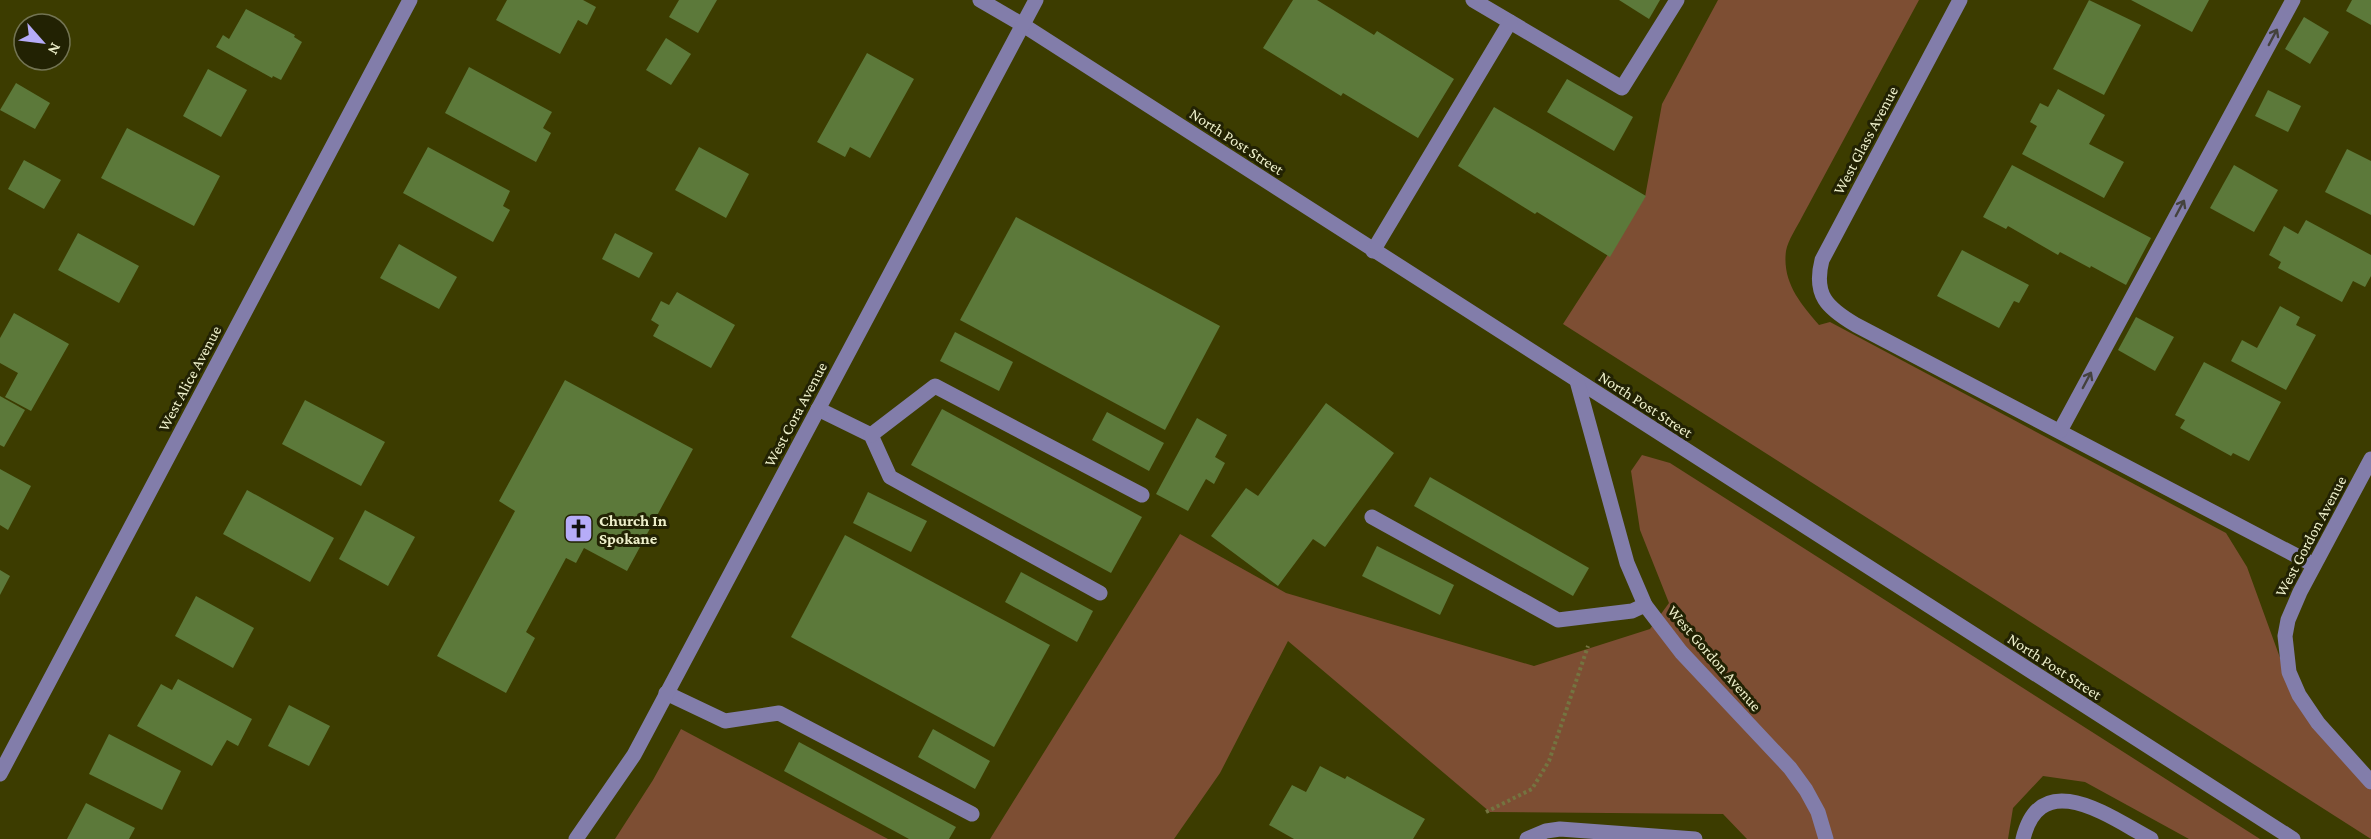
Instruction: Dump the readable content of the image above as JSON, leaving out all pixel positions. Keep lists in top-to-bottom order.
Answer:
{
  "streets": {
    "street": [
      "West Glass Avenue",
      "North Post Street",
      "West Alice Avenue",
      "West Cora Avenue",
      "West Gordon Avenue"
    ]
  },
  "crossings": [
    ["North Post Street", "West Cora Avenue"],
    ["North Post Street", "West Gordon Avenue"]
  ],
  "places": {
    "church": ["Church In Spokane"]
  },
  "north": "bottom right"
}
